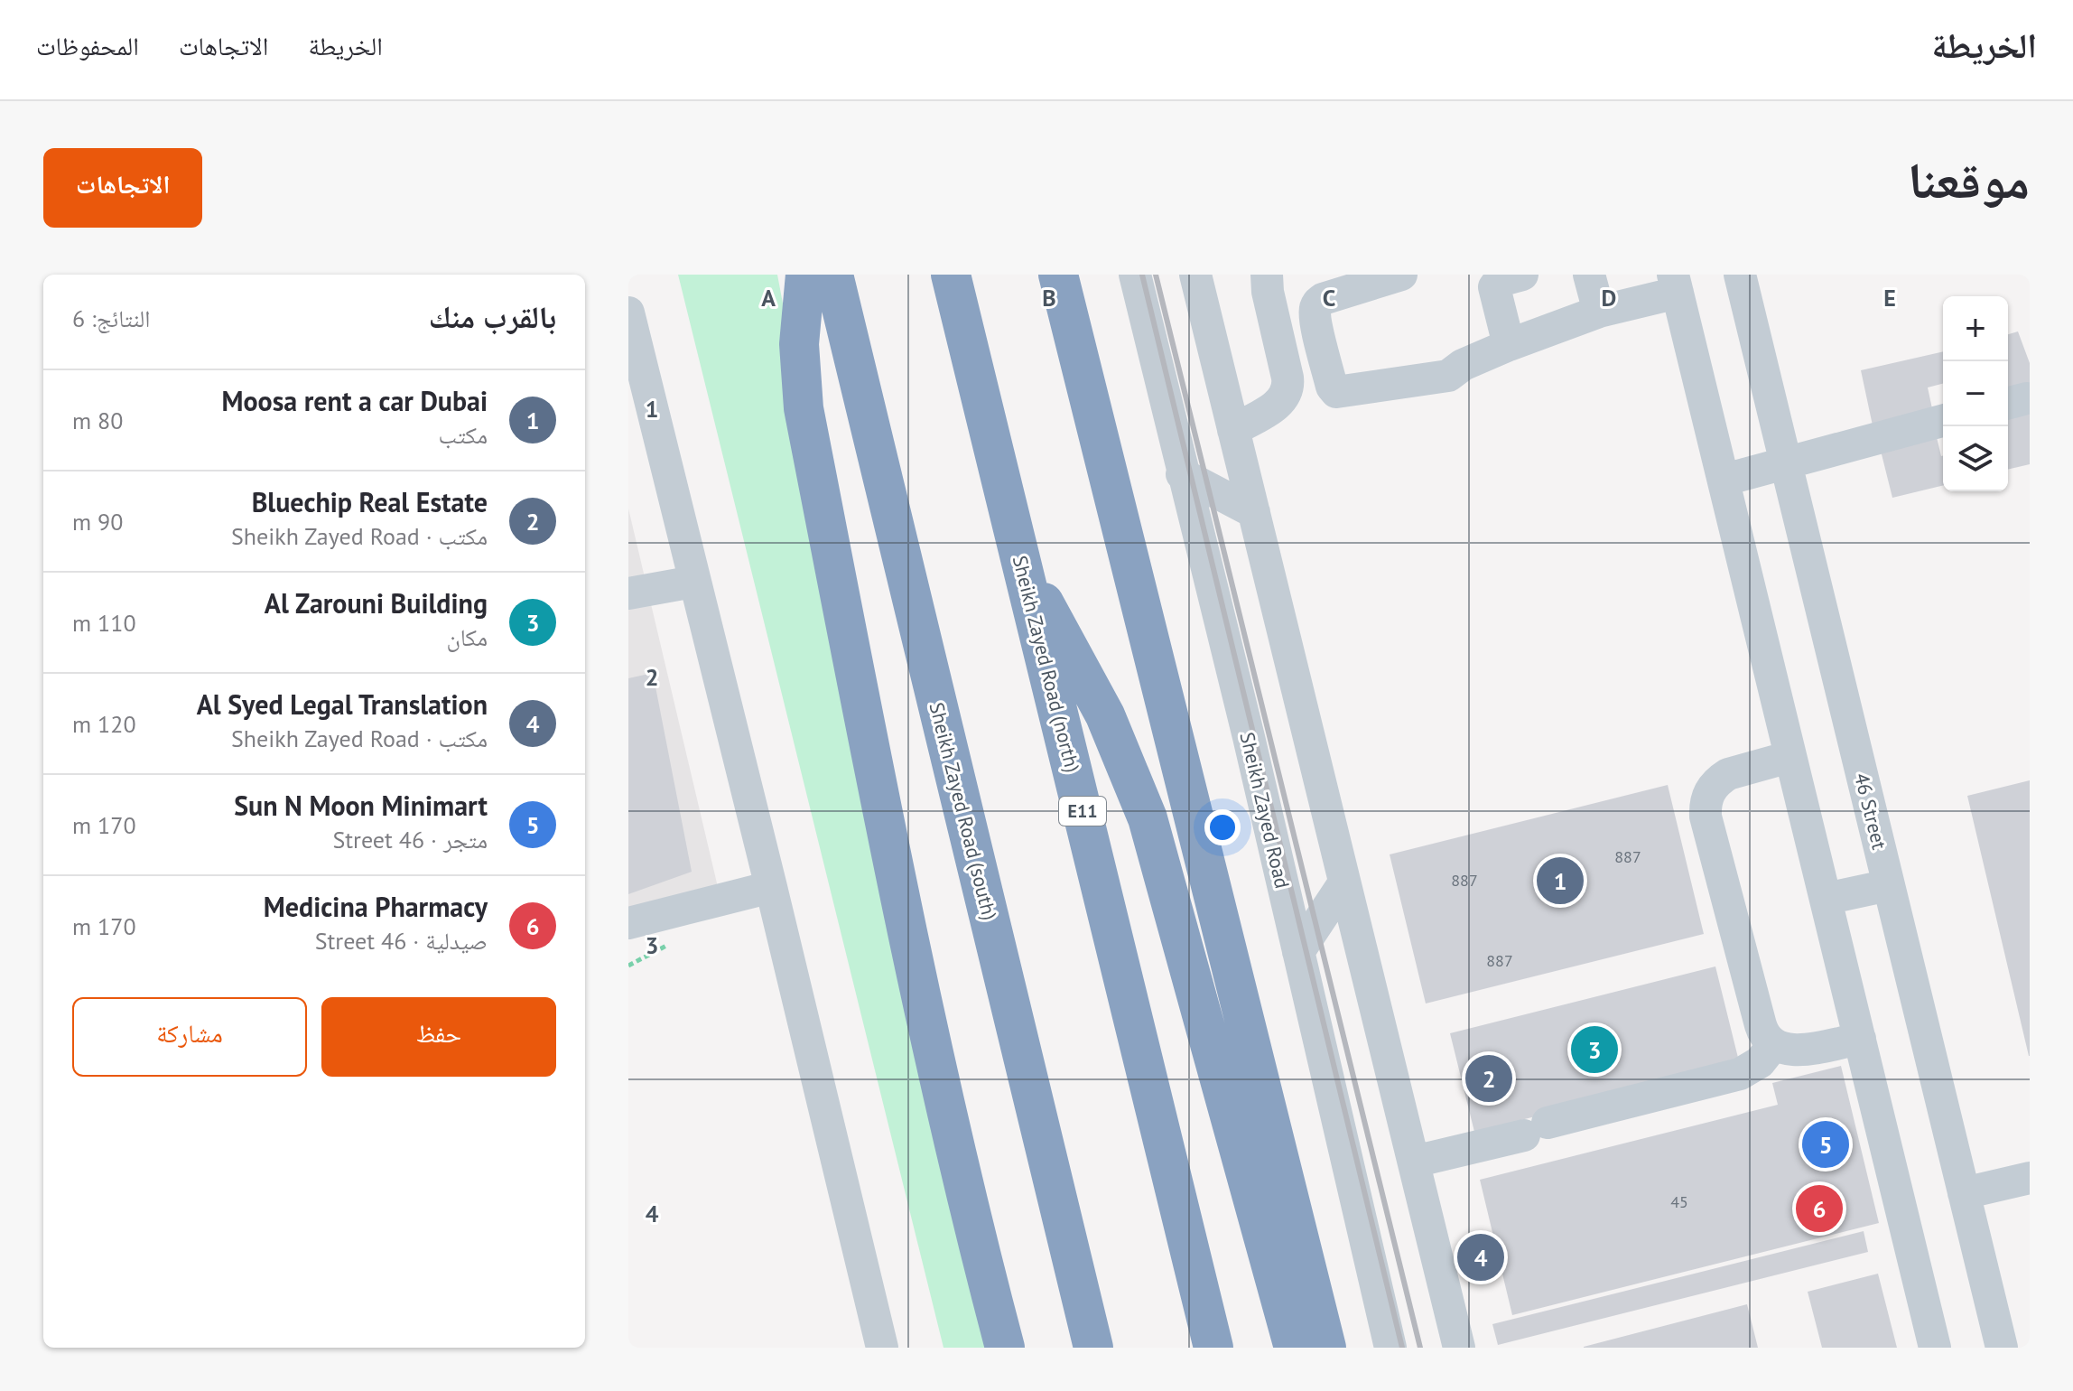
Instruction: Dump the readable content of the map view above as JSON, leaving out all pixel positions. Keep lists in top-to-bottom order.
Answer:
{
  "streets": {
    "highway": ["Sheikh Zayed Road (north)", "Sheikh Zayed Road (south)", "E11"],
    "street": ["Sheikh Zayed Road", "46 Street"]
  },
  "house_numbers": [
    "887",
    "887",
    "887",
    "45"
  ],
  "page": {
    "header": "الخريطة",
    "nav": ["الخريطة", "الاتجاهات", "المحفوظات"],
    "title": "موقعنا",
    "buttons": [
      "الاتجاهات",
      ["حفظ", "مشاركة"]
    ],
    "heading": ["بالقرب منك", "النتائج: 6"],
    "map_buttons": ["+", "−"],
    "list": [
      {
        "mark": "1",
        "name": "Moosa rent a car Dubai",
        "note": "مكتب",
        "value": "80 m"
      },
      {
        "mark": "2",
        "name": "Bluechip Real Estate",
        "note": "مكتب · Sheikh Zayed Road",
        "value": "90 m"
      },
      {
        "mark": "3",
        "name": "Al Zarouni Building",
        "note": "مكان",
        "value": "110 m"
      },
      {
        "mark": "4",
        "name": "Al Syed Legal Translation",
        "note": "مكتب · Sheikh Zayed Road",
        "value": "120 m"
      },
      {
        "mark": "5",
        "name": "Sun N Moon Minimart",
        "note": "متجر · 46 Street",
        "value": "170 m"
      },
      {
        "mark": "6",
        "name": "Medicina Pharmacy",
        "note": "صيدلية · 46 Street",
        "value": "170 m"
      }
    ],
    "pins": [
      "1",
      "3",
      "2",
      "5",
      "6",
      "4"
    ]
  },
  "grid": {
    "columns": [
      "A",
      "B",
      "C",
      "D",
      "E"
    ],
    "rows": [
      "1",
      "2",
      "3",
      "4"
    ]
  }
}
